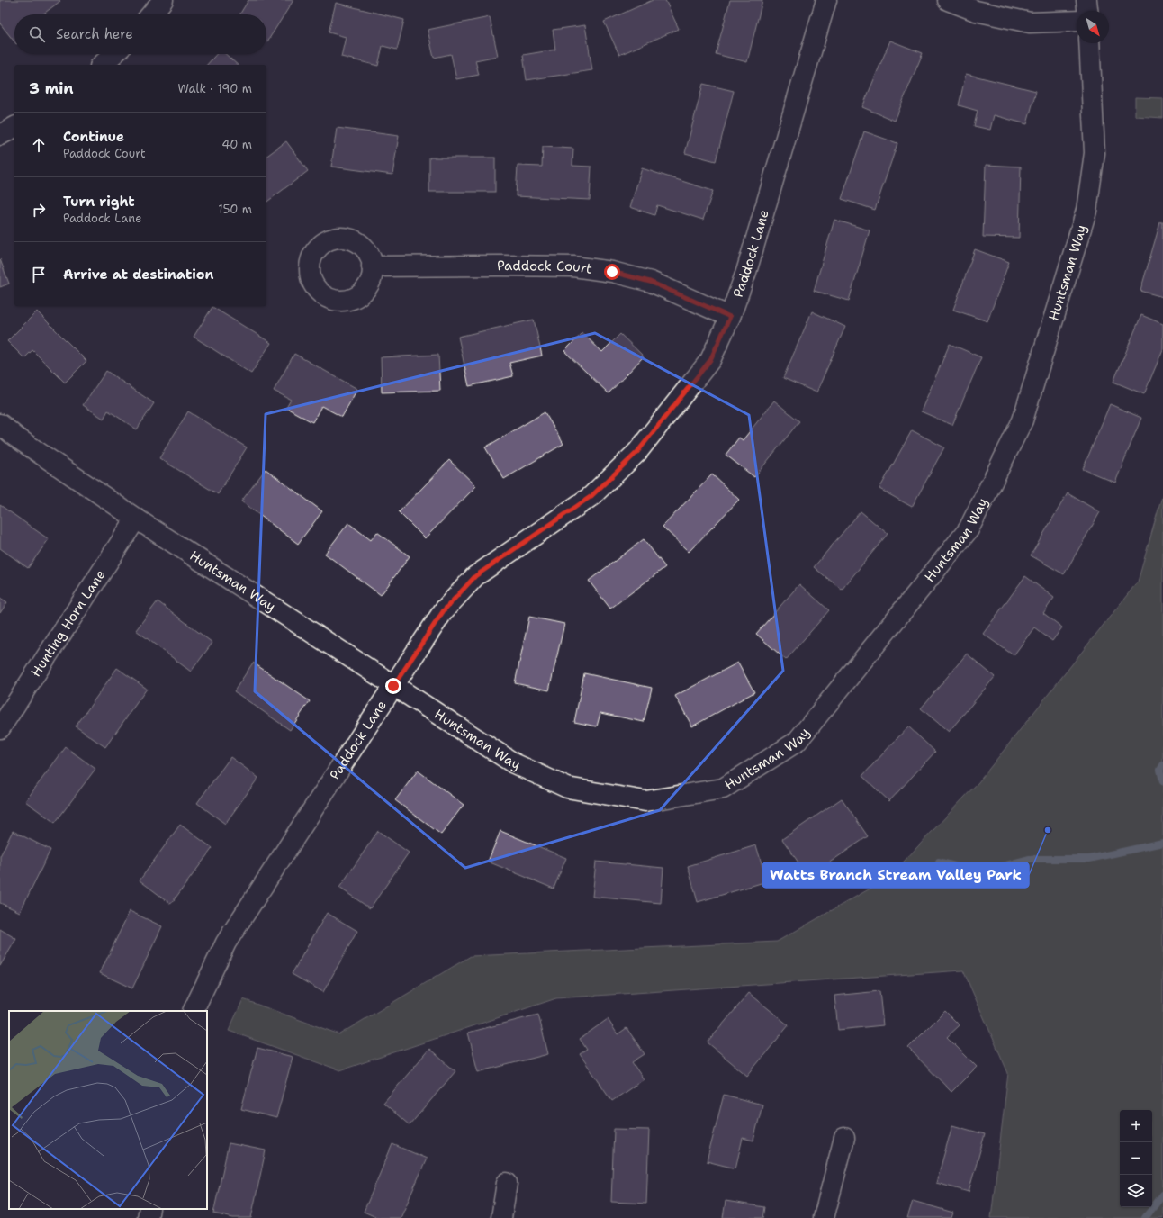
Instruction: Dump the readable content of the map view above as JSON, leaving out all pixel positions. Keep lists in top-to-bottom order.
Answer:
{
  "streets": {
    "street": [
      "Paddock Lane",
      "Paddock Court",
      "Huntsman Way",
      "Hunting Horn Lane"
    ]
  },
  "crossings": [
    ["Paddock Lane", "Paddock Court"],
    ["Paddock Lane", "Huntsman Way"],
    ["Huntsman Way", "Hunting Horn Lane"]
  ],
  "places": ["Watts Branch Stream Valley Park"],
  "north": "bottom right",
  "page": {
    "search": "Search here",
    "heading": ["3 min", "Walk · 190 m"],
    "list": [
      ["Continue", "Paddock Court", "40 m"],
      ["Turn right", "Paddock Lane", "150 m"],
      "Arrive at destination"
    ],
    "map_buttons": ["+", "−"]
  }
}
